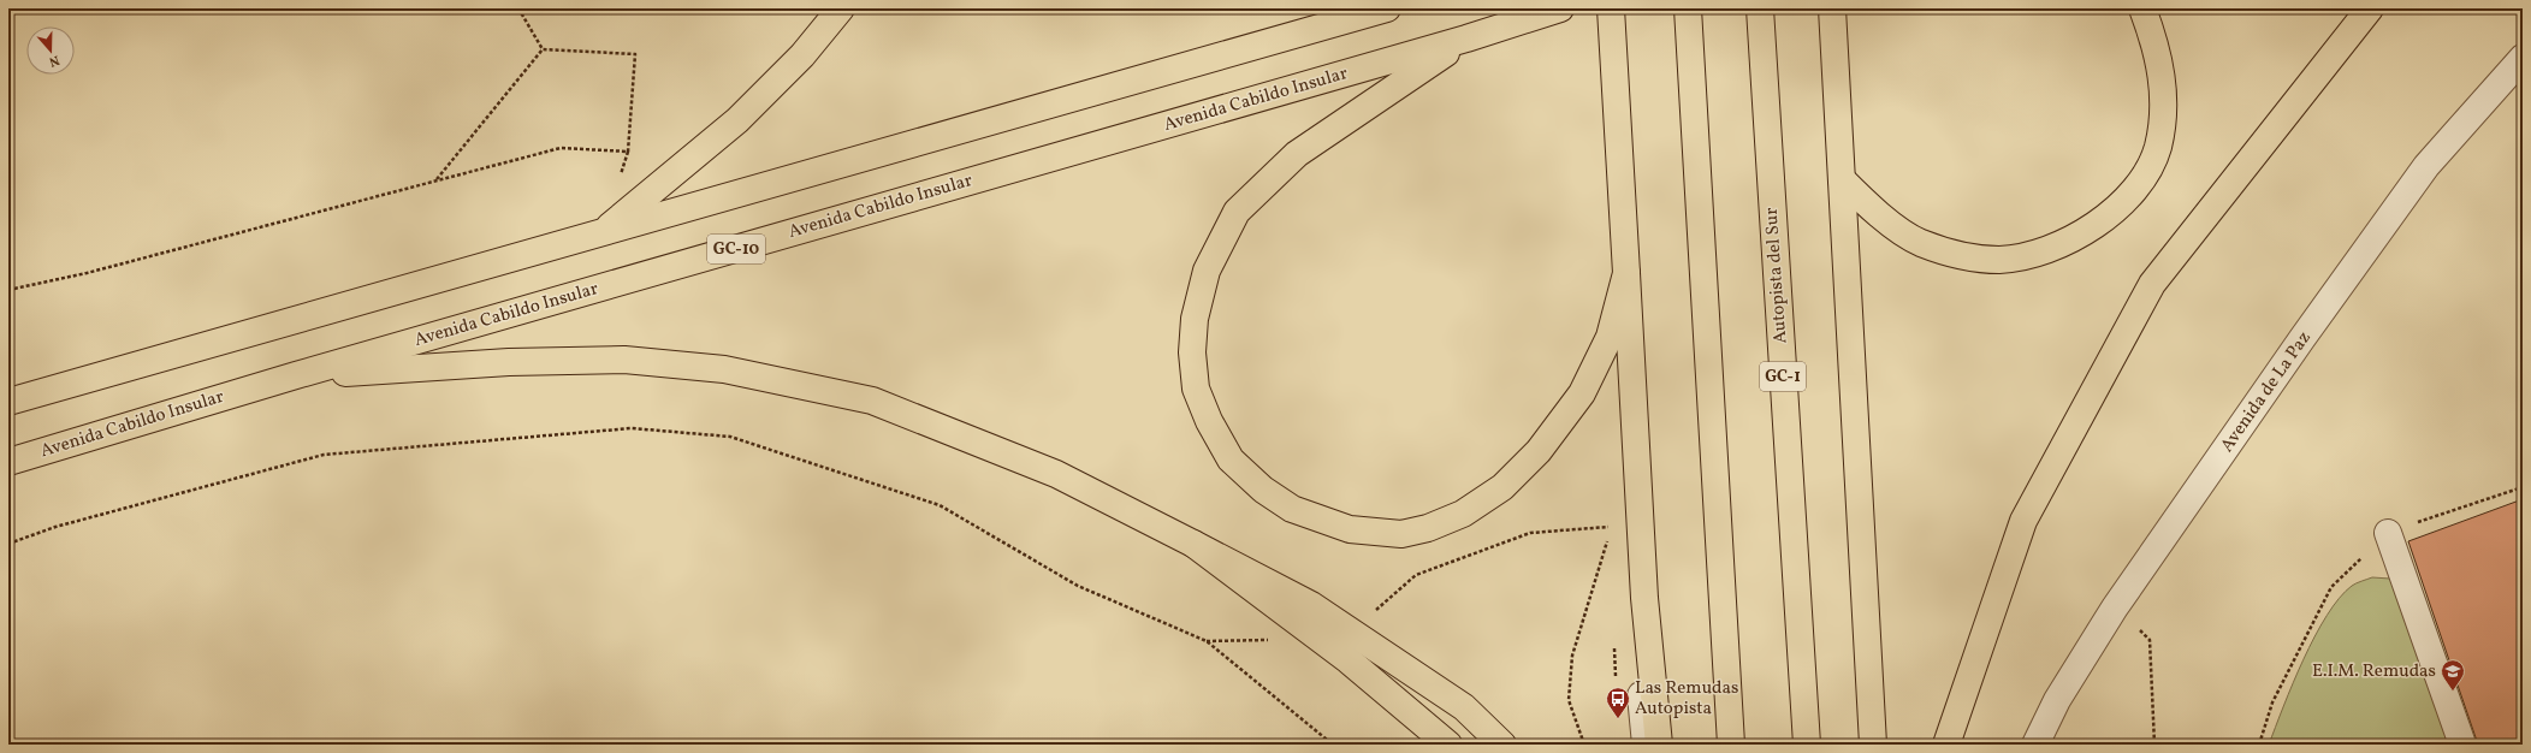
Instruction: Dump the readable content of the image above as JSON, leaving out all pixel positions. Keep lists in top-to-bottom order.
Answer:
{
  "streets": {
    "main road": [
      "Avenida Cabildo Insular",
      "GC-10",
      "Autopista del Sur",
      "GC-1"
    ],
    "street": ["Avenida de La Paz"]
  },
  "places": {
    "school or university": ["E.I.M. Remudas"],
    "bus stop": ["Las Remudas Autopista"]
  },
  "north": "bottom"
}
